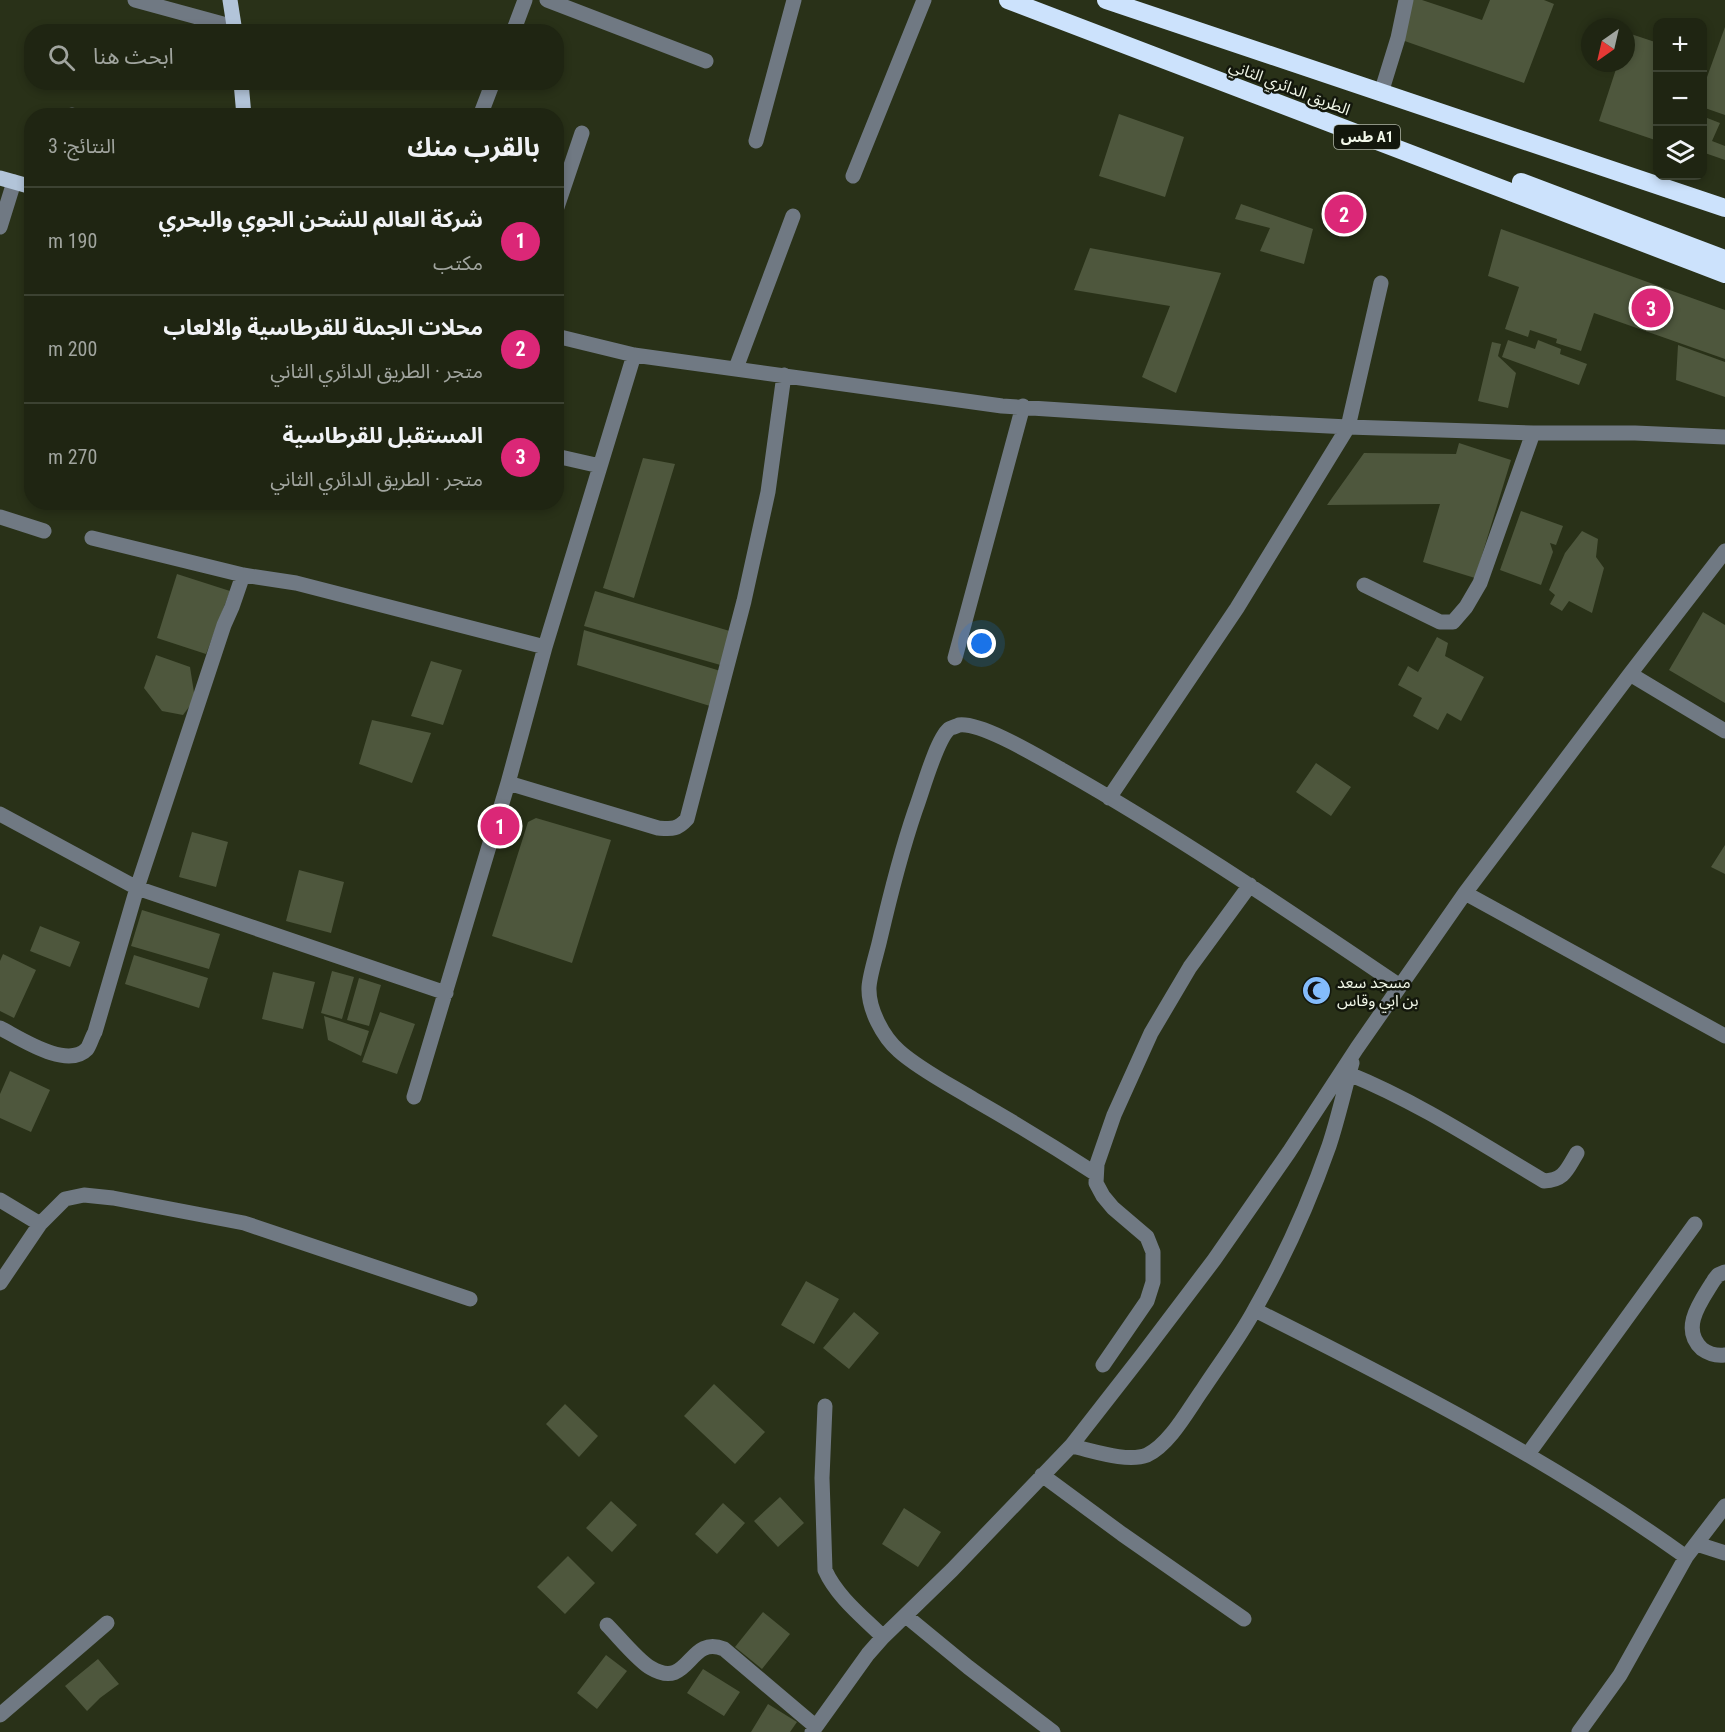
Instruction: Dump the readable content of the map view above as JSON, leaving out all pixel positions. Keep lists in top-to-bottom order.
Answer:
{
  "streets": {
    "highway": ["الطريق الدائري الثاني", "طس A1"]
  },
  "places": {
    "mosque": ["مسجد سعد بن ابي وقاس"]
  },
  "north": "bottom left",
  "page": {
    "map_buttons": ["+", "−"],
    "search": "ابحث هنا",
    "heading": ["بالقرب منك", "النتائج: 3"],
    "list": [
      {
        "mark": "1",
        "name": "شركة العالم للشحن الجوي والبحري",
        "note": "مكتب",
        "value": "190 m"
      },
      {
        "mark": "2",
        "name": "محلات الجملة للقرطاسية والالعاب",
        "note": "متجر · الطريق الدائري الثاني",
        "value": "200 m"
      },
      {
        "mark": "3",
        "name": "المستقبل للقرطاسية",
        "note": "متجر · الطريق الدائري الثاني",
        "value": "270 m"
      }
    ],
    "pins": ["2", "3", "1"]
  }
}
